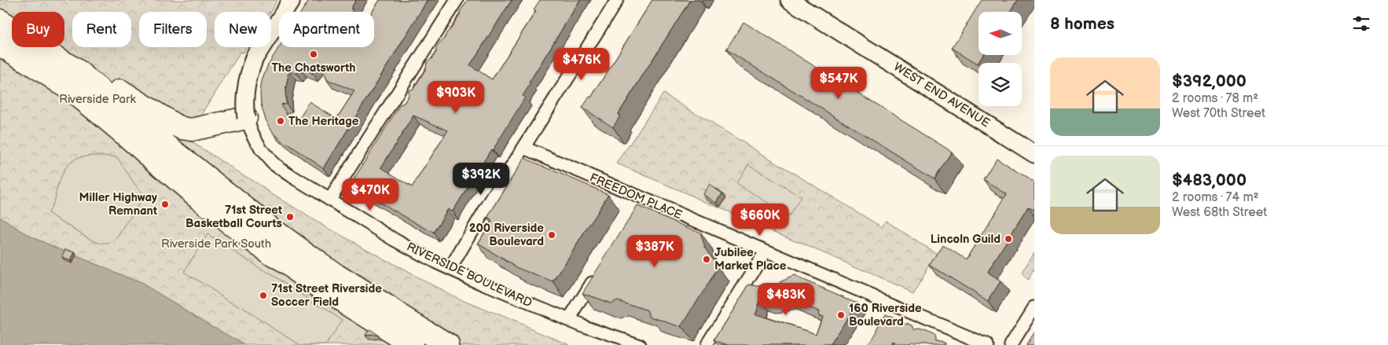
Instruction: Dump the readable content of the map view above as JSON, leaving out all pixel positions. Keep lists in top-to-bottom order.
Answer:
{
  "streets": {
    "main road": ["WEST END AVENUE"],
    "street": ["FREEDOM PLACE", "RIVERSIDE BOULEVARD"]
  },
  "parks": ["Riverside Park", "Riverside Park South"],
  "places": [
    "The Chatsworth",
    "The Heritage",
    "Miller Highway Remnant",
    "71st Street Basketball Courts",
    "200 Riverside Boulevard",
    "Lincoln Guild",
    "Jubilee Market Place",
    "71st Street Riverside Soccer Field",
    "160 Riverside Boulevard"
  ],
  "north": "left",
  "page": {
    "heading": "8 homes",
    "chip": [
      "Buy",
      "Rent",
      "Filters",
      "New",
      "Apartment"
    ],
    "list": [
      {
        "name": "$392,000",
        "note": "2 rooms · 78 m² · West 70th Street"
      },
      {
        "name": "$483,000",
        "note": "2 rooms · 74 m² · West 68th Street"
      }
    ],
    "price": [
      "$476K",
      "$547K",
      "$903K",
      "$392K",
      "$470K",
      "$660K",
      "$387K",
      "$483K"
    ]
  }
}
